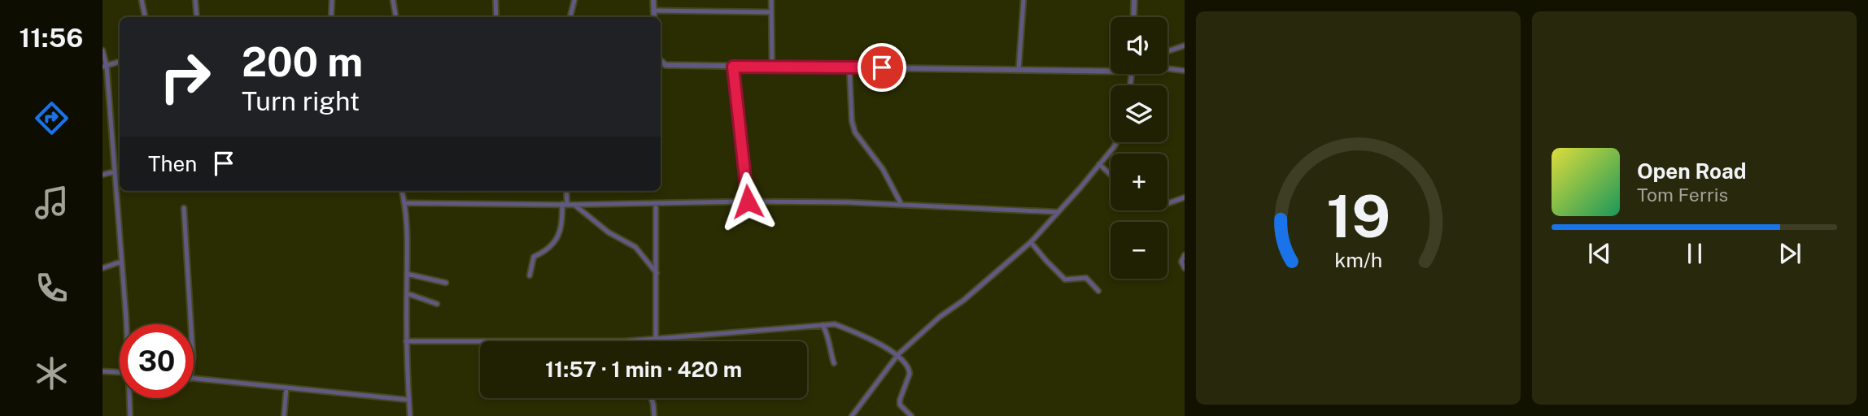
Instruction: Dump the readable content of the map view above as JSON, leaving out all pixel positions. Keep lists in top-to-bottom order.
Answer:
{
  "page": {
    "tabs": "11:56",
    "map_buttons": ["+", "−"],
    "turn": ["200 m", "Turn right"],
    "then": "Then",
    "song": ["Open Road", "Tom Ferris"],
    "limit": "30",
    "trip": "11:57 · 1 min · 420 m",
    "gauge": ["19", "km/h"]
  }
}
